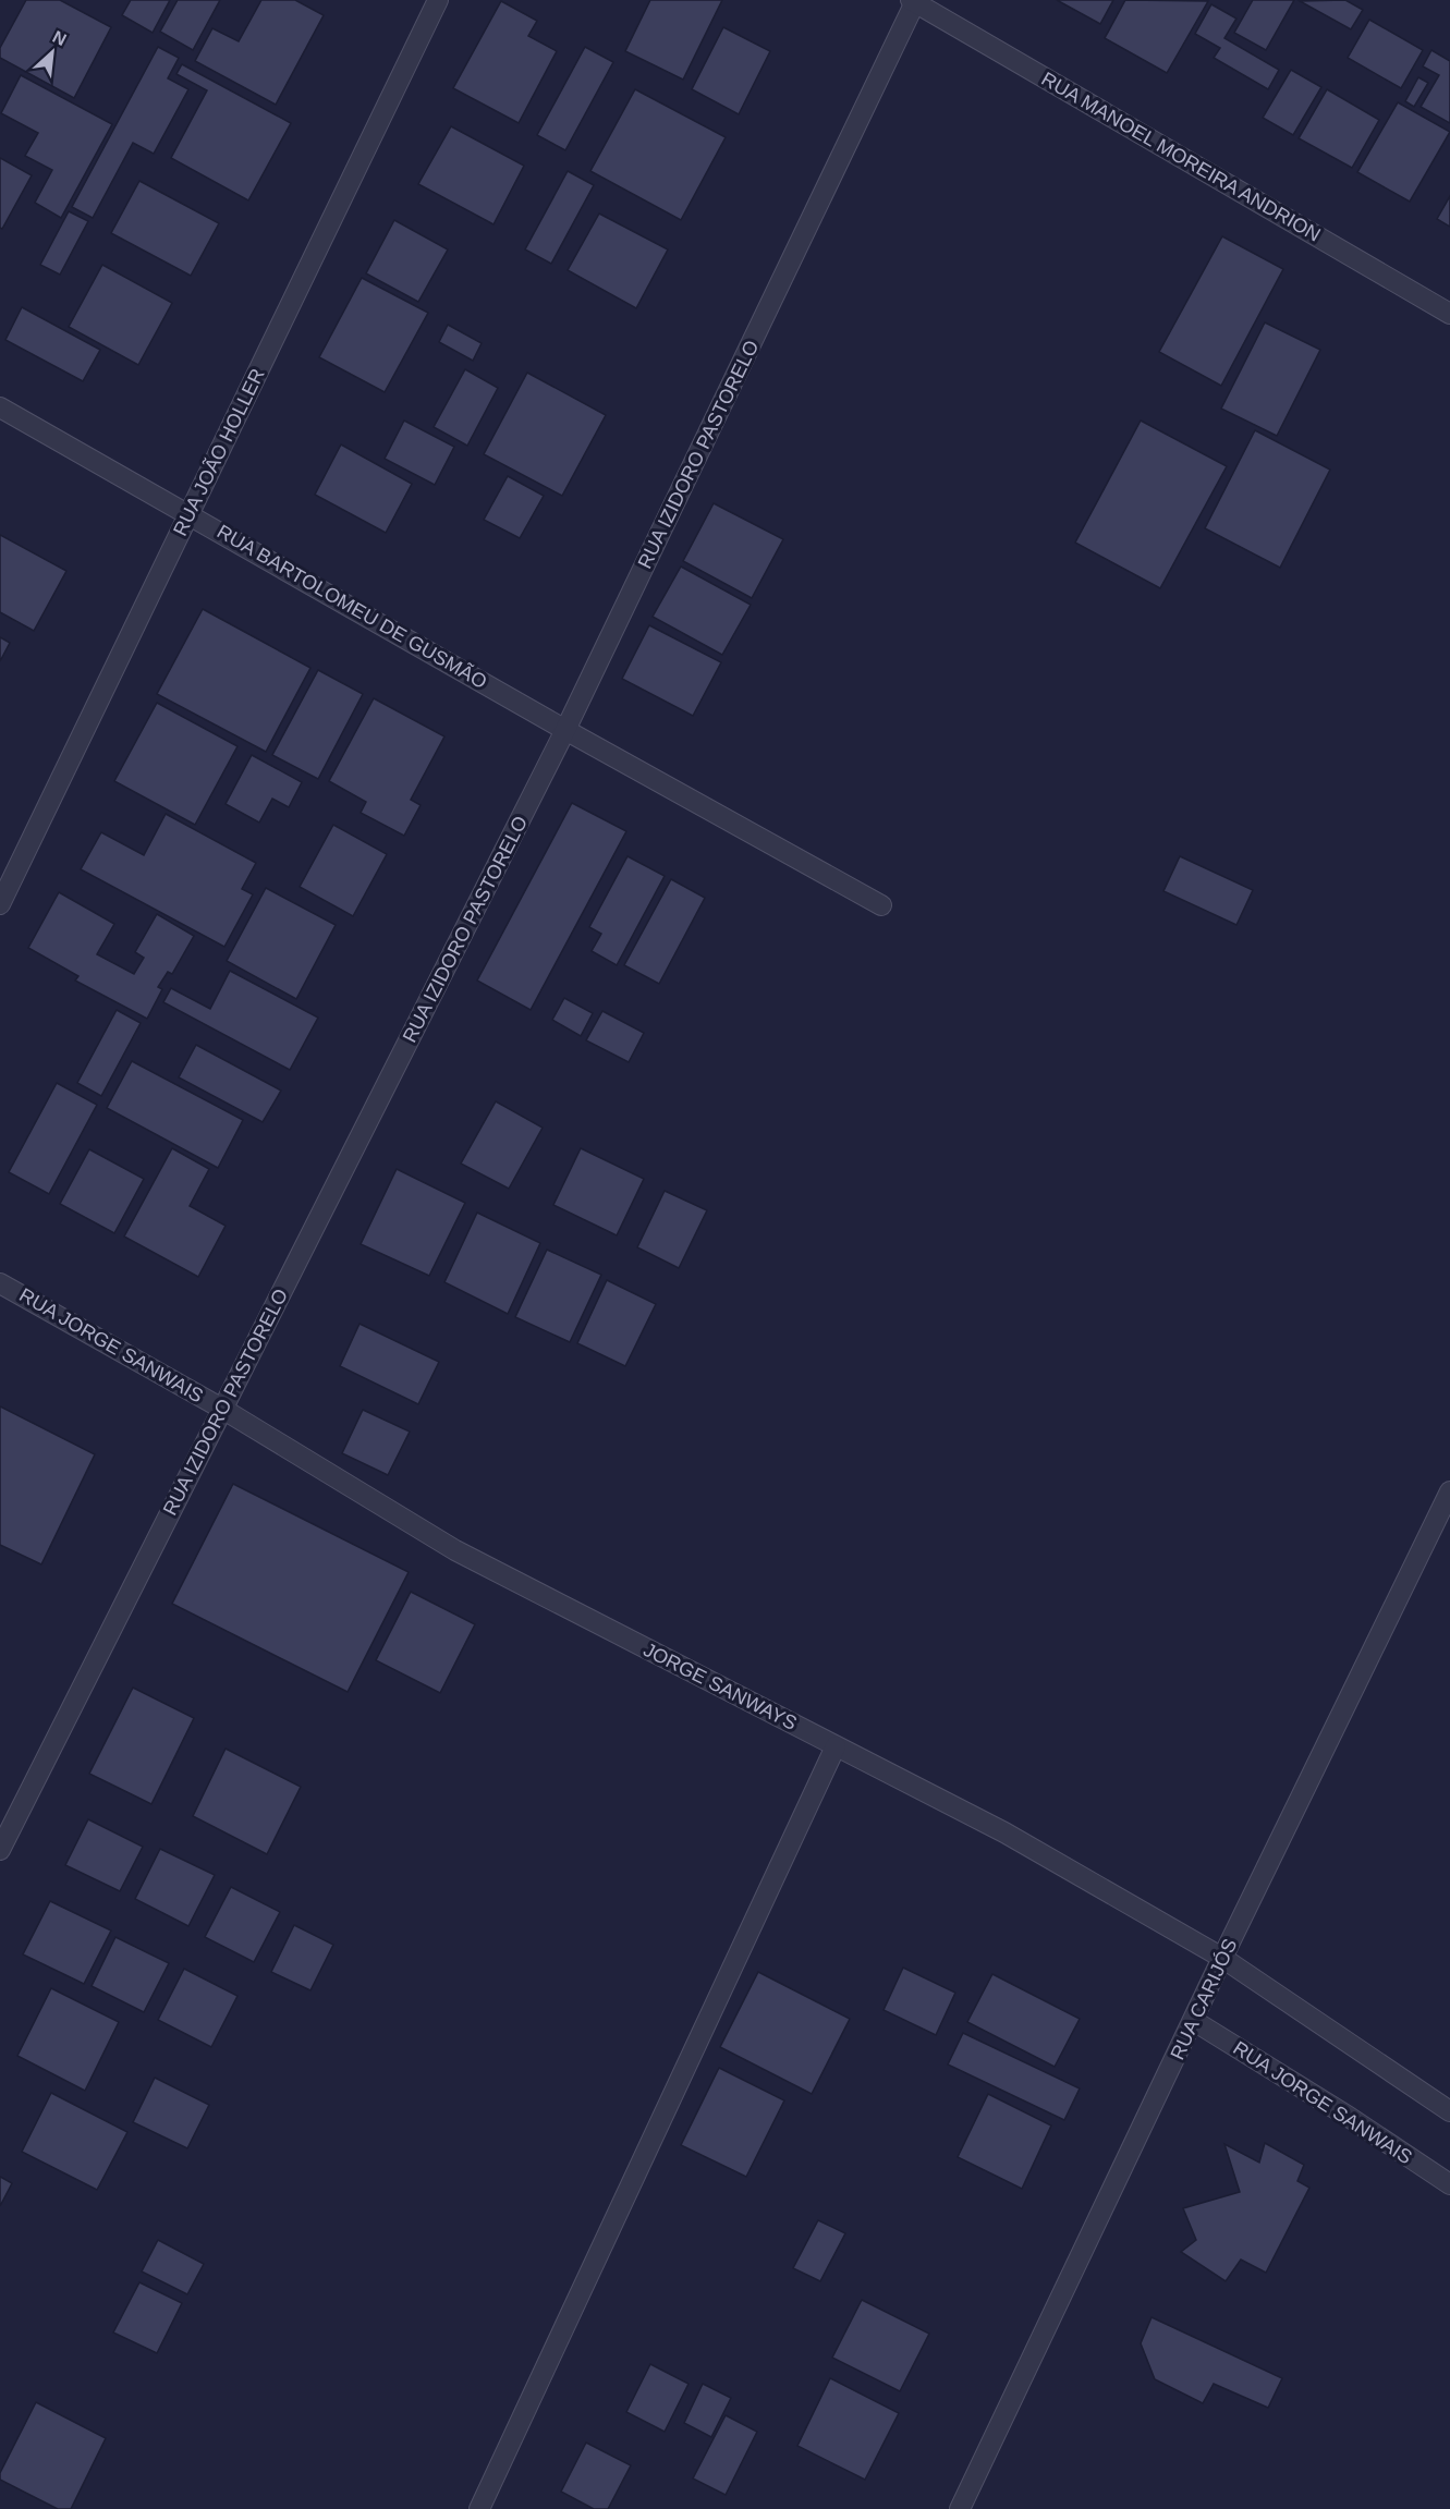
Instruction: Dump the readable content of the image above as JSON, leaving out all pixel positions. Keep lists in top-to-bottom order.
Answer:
{
  "streets": {
    "street": [
      "RUA MANOEL MOREIRA ANDRION",
      "RUA JOÃO HOLLER",
      "RUA IZIDORO PASTORELO",
      "RUA BARTOLOMEU DE GUSMÃO",
      "RUA JORGE SANWAIS",
      "JORGE SANWAYS",
      "RUA CARIJÓS"
    ]
  },
  "crossings": [
    ["RUA MANOEL MOREIRA ANDRION", "RUA IZIDORO PASTORELO"],
    ["RUA JOÃO HOLLER", "RUA BARTOLOMEU DE GUSMÃO"],
    ["RUA IZIDORO PASTORELO", "RUA BARTOLOMEU DE GUSMÃO"],
    ["RUA IZIDORO PASTORELO", "RUA JORGE SANWAIS"],
    ["RUA IZIDORO PASTORELO", "JORGE SANWAYS"],
    ["RUA JORGE SANWAIS", "JORGE SANWAYS"],
    ["RUA JORGE SANWAIS", "RUA CARIJÓS"],
    ["JORGE SANWAYS", "RUA CARIJÓS"]
  ],
  "north": "top right"
}
